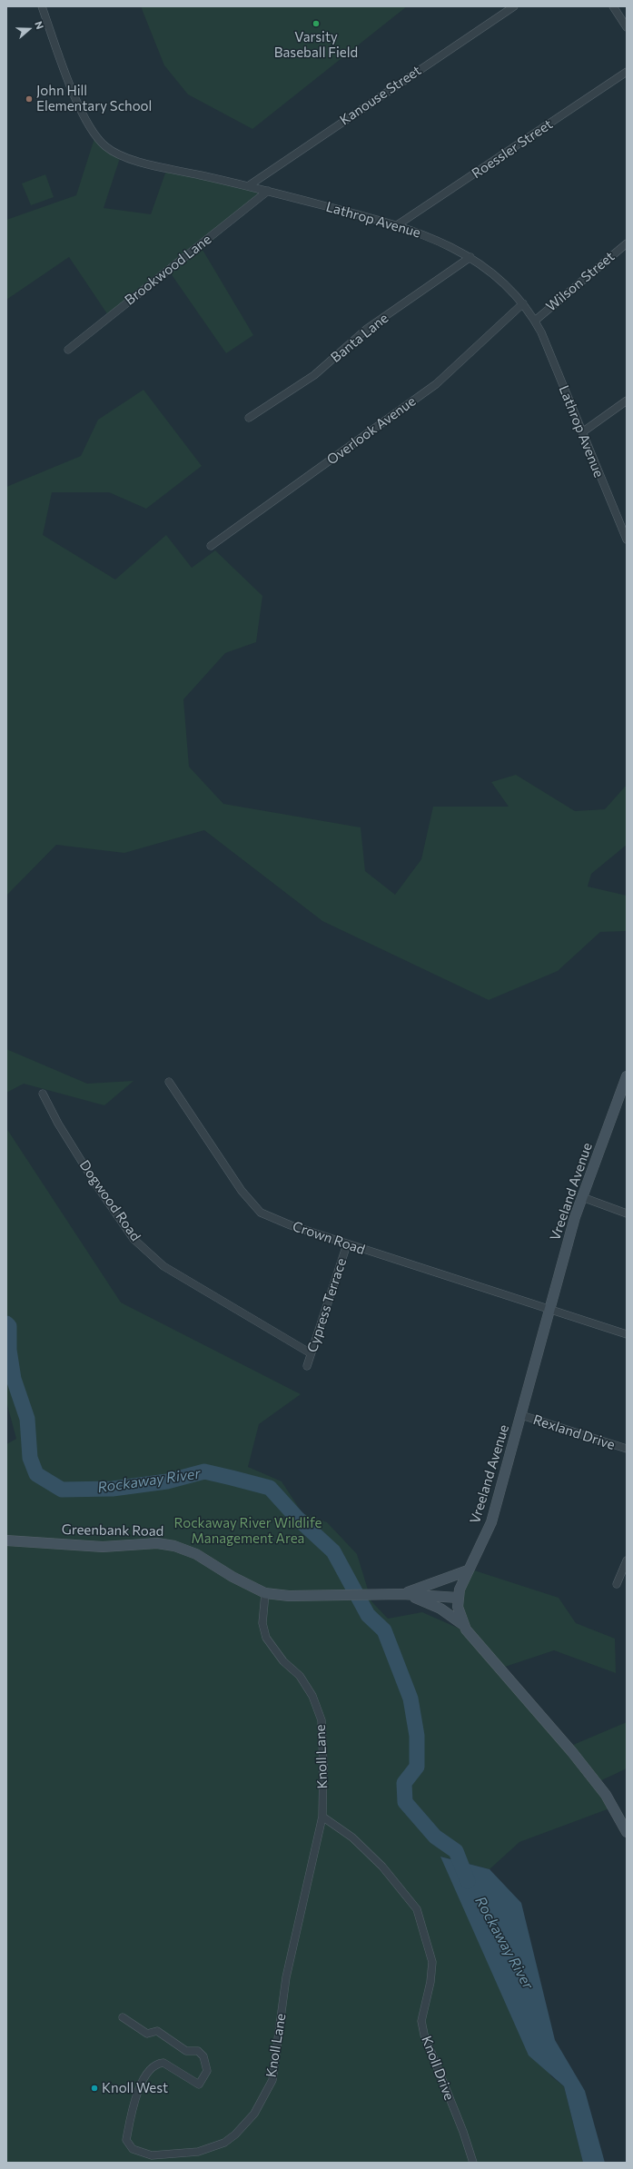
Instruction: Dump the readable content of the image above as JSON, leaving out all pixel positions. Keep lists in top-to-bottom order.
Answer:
{
  "streets": {
    "street": [
      "Kanouse Street",
      "Roessler Street",
      "Lathrop Avenue",
      "Brookwood Lane",
      "Wilson Street",
      "Banta Lane",
      "Overlook Avenue",
      "Vreeland Avenue",
      "Dogwood Road",
      "Crown Road",
      "Cypress Terrace",
      "Rexland Drive",
      "Greenbank Road",
      "Knoll Lane",
      "Knoll Drive"
    ]
  },
  "crossings": [
    ["Kanouse Street", "Lathrop Avenue"],
    ["Roessler Street", "Lathrop Avenue"],
    ["Lathrop Avenue", "Brookwood Lane"],
    ["Lathrop Avenue", "Wilson Street"],
    ["Lathrop Avenue", "Banta Lane"],
    ["Lathrop Avenue", "Overlook Avenue"],
    ["Vreeland Avenue", "Crown Road"],
    ["Vreeland Avenue", "Rexland Drive"],
    ["Vreeland Avenue", "Greenbank Road"],
    ["Dogwood Road", "Cypress Terrace"],
    ["Crown Road", "Cypress Terrace"],
    ["Greenbank Road", "Knoll Lane"],
    ["Knoll Lane", "Knoll Drive"]
  ],
  "water": ["Rockaway River"],
  "parks": ["Rockaway River Wildlife Management Area"],
  "places": ["Varsity Baseball Field", "John Hill Elementary School", "Knoll West"],
  "north": "right"
}
